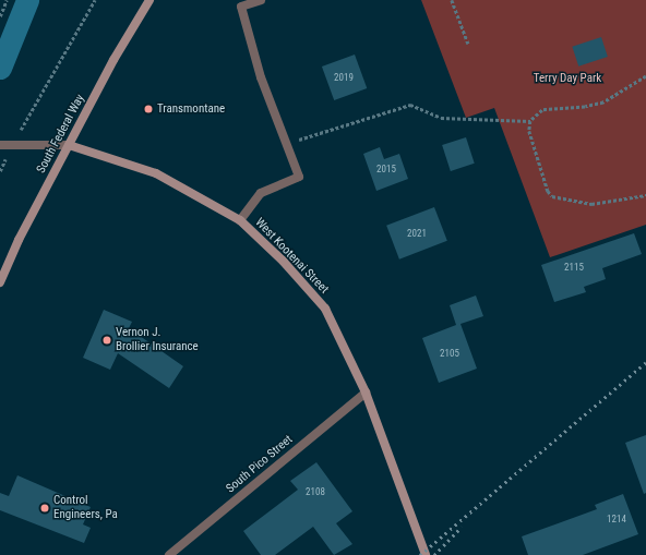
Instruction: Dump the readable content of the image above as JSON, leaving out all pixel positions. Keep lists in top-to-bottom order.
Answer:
{
  "streets": {
    "main road": ["South Federal Way", "West Kootenai Street"],
    "street": ["South Pico Street"]
  },
  "crossings": [
    ["South Federal Way", "West Kootenai Street"],
    ["West Kootenai Street", "South Pico Street"]
  ],
  "parks": ["Terry Day Park"],
  "places": ["Transmontane", "Vernon J. Brollier Insurance", "Control Engineers, Pa"],
  "house_numbers": [
    "2019",
    "2015",
    "2021",
    "2115",
    "2105",
    "2108",
    "1214"
  ]
}
